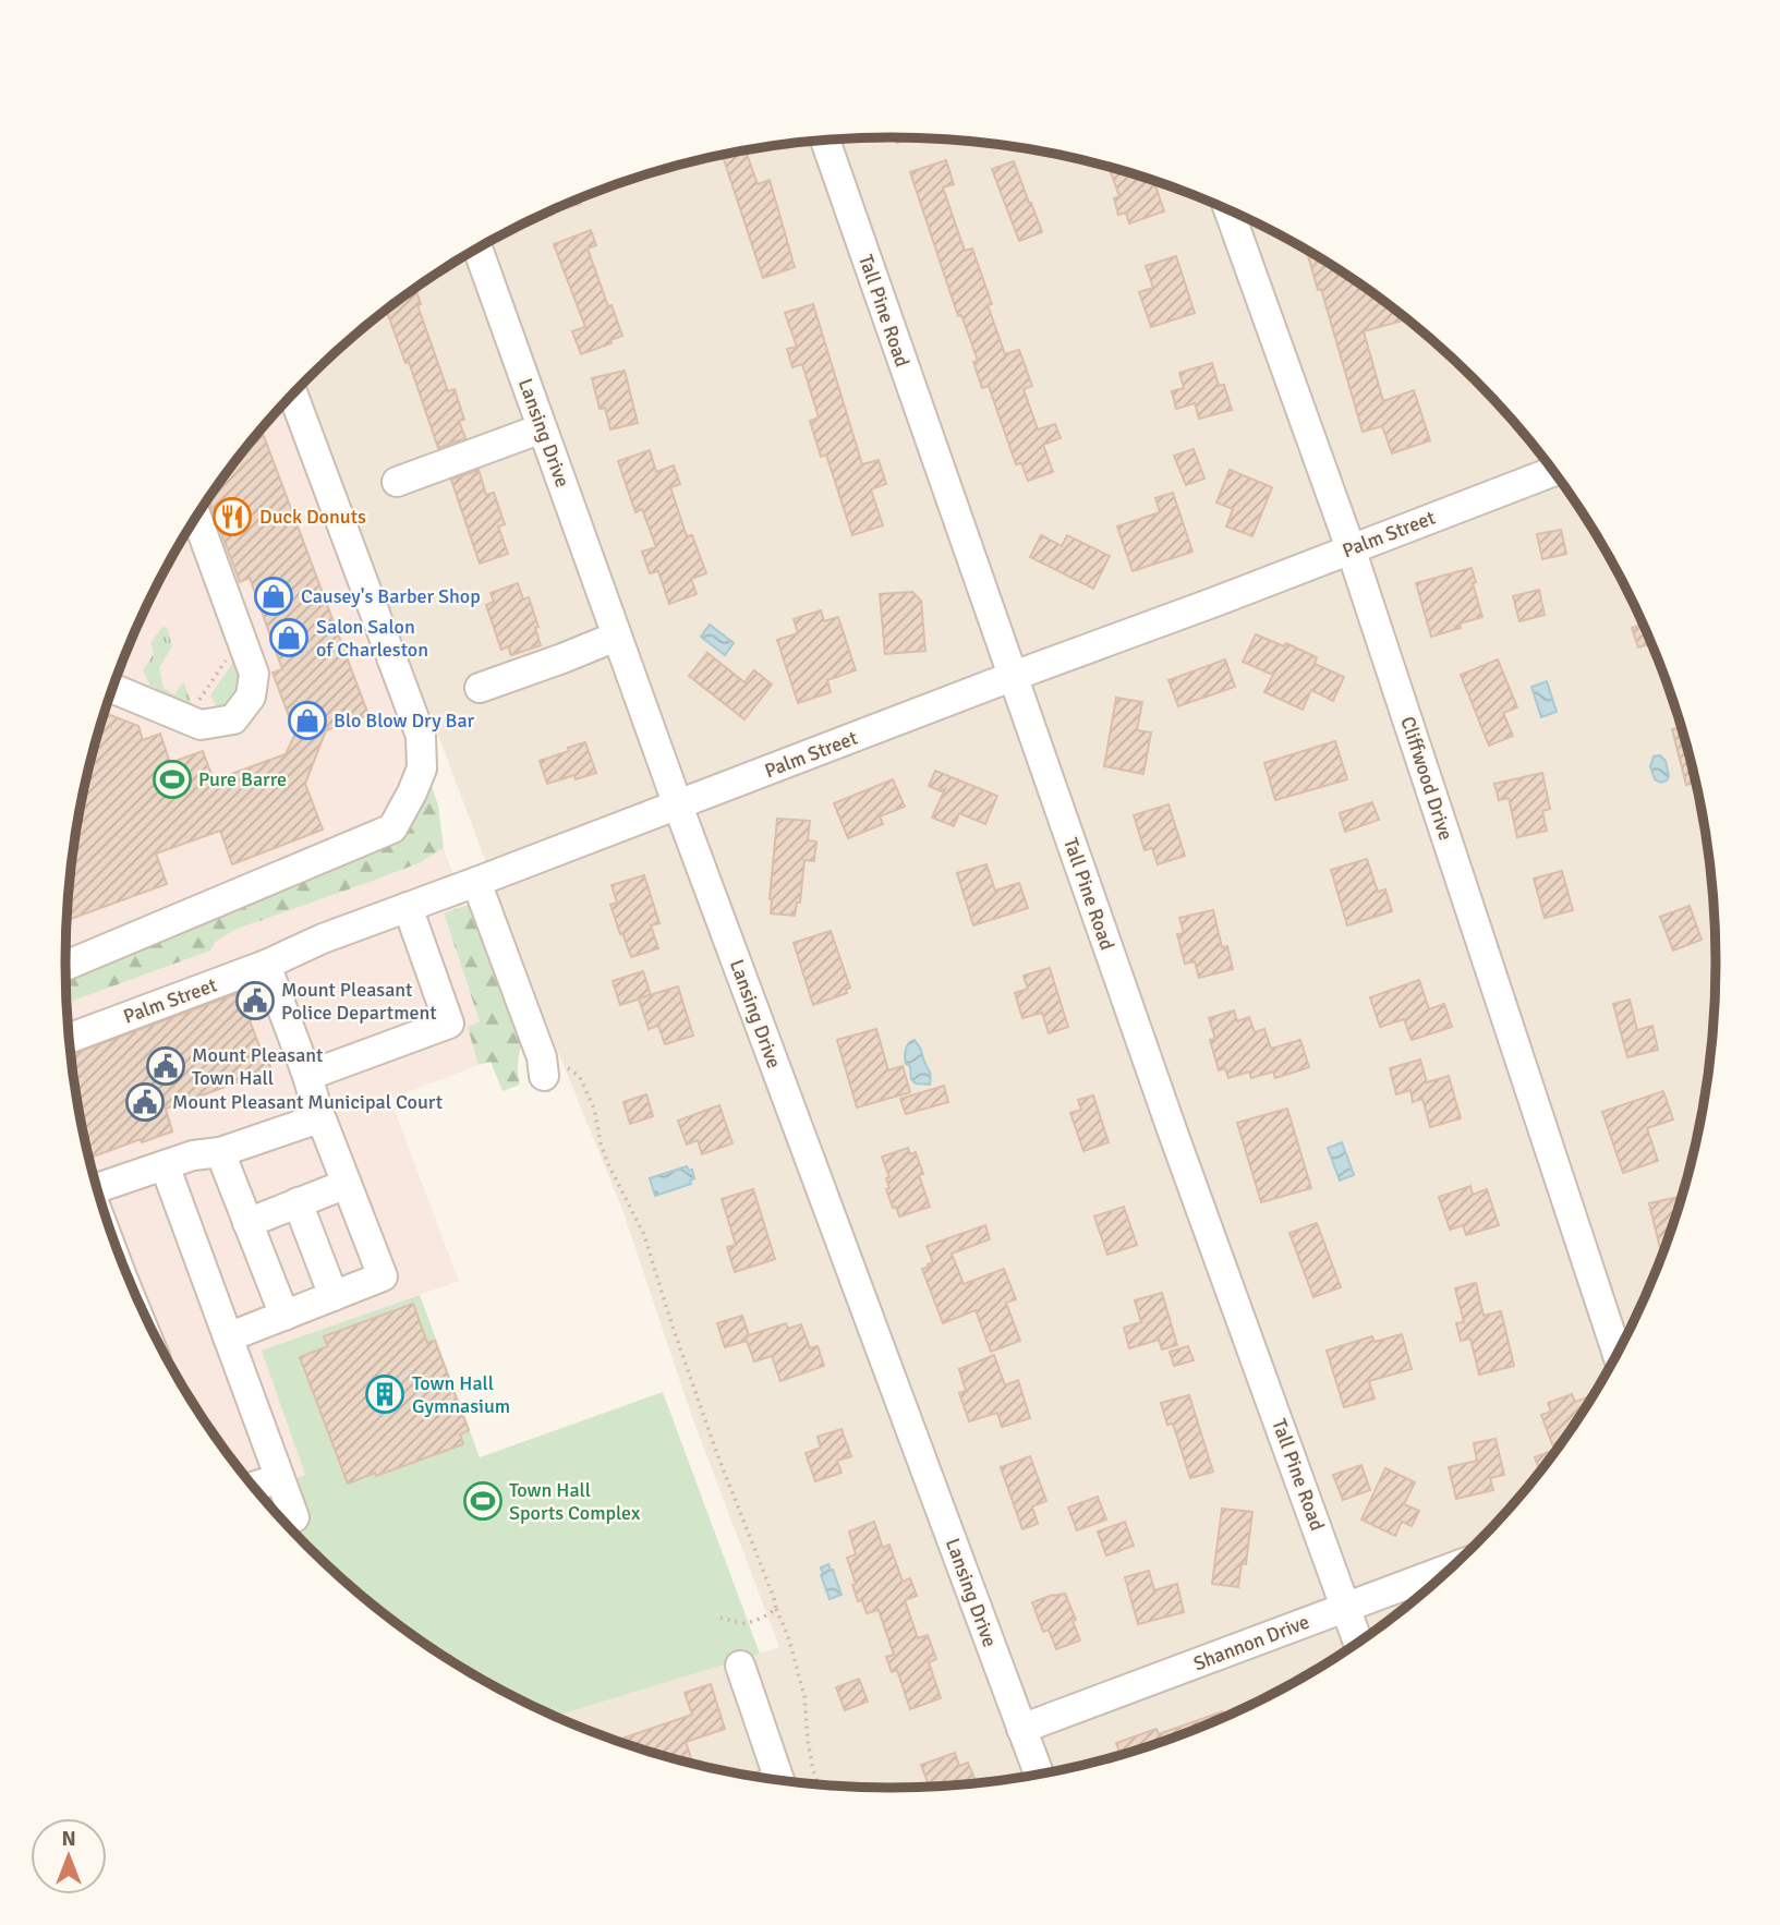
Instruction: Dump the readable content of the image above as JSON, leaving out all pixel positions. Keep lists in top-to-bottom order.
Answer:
{
  "streets": {
    "street": [
      "Tall Pine Road",
      "Lansing Drive",
      "Palm Street",
      "Cliffwood Drive",
      "Shannon Drive"
    ]
  },
  "crossings": [
    ["Tall Pine Road", "Palm Street"],
    ["Tall Pine Road", "Shannon Drive"],
    ["Lansing Drive", "Palm Street"],
    ["Lansing Drive", "Shannon Drive"],
    ["Palm Street", "Cliffwood Drive"]
  ],
  "places": {
    "restaurant": ["Duck Donuts"],
    "shop": ["Causey's Barber Shop", "Salon Salon of Charleston", "Blo Blow Dry Bar"],
    "sports": ["Pure Barre", "Town Hall Sports Complex"],
    "public building": ["Mount Pleasant Police Department", "Mount Pleasant Town Hall", "Mount Pleasant Municipal Court"],
    "building": ["Town Hall Gymnasium"]
  },
  "north": "top"
}
